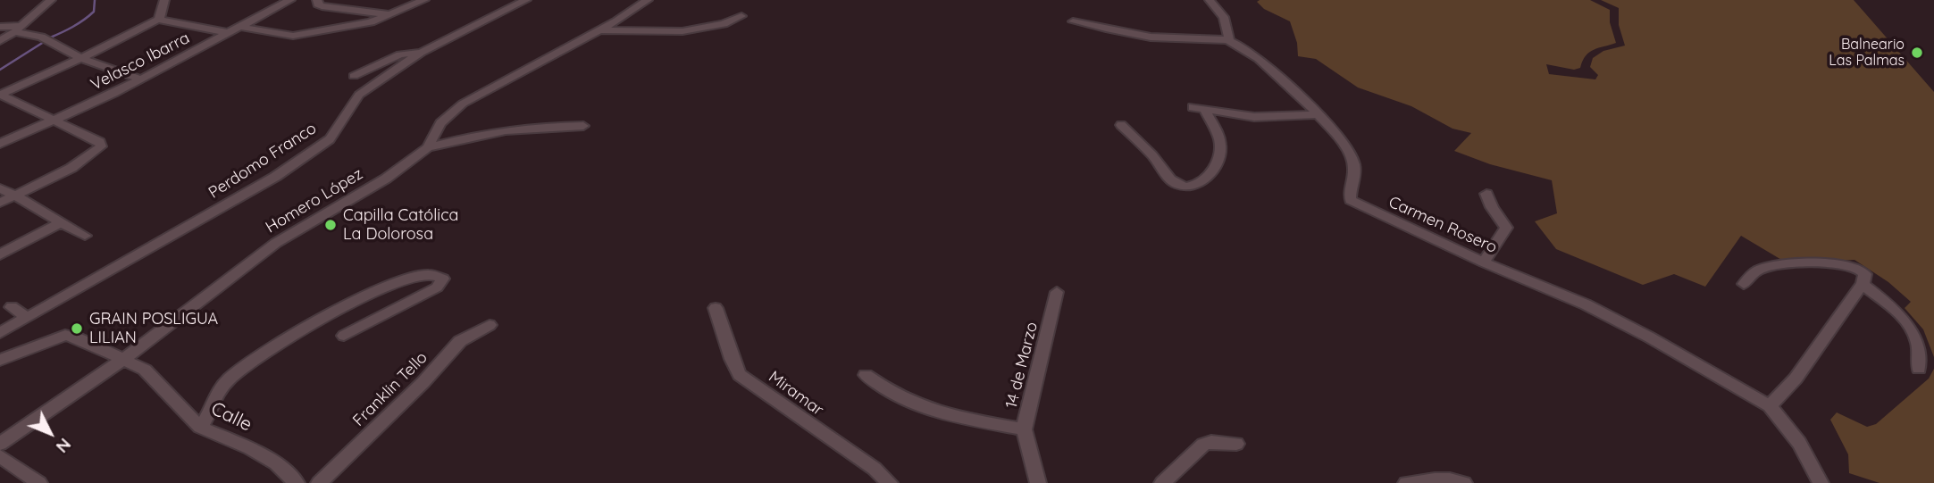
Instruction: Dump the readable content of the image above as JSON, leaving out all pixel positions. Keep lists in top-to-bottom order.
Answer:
{
  "streets": {
    "street": [
      "Velasco Ibarra",
      "Perdomo Franco",
      "Homero López",
      "Carmen Rosero",
      "14 de Marzo",
      "Franklin Tello",
      "Miramar",
      "Calle"
    ]
  },
  "crossings": [
    ["Homero López", "Calle"]
  ],
  "places": ["Balneario Las Palmas", "Capilla Católica La Dolorosa", "GRAIN POSLIGUA LILIAN"],
  "north": "bottom right"
}
